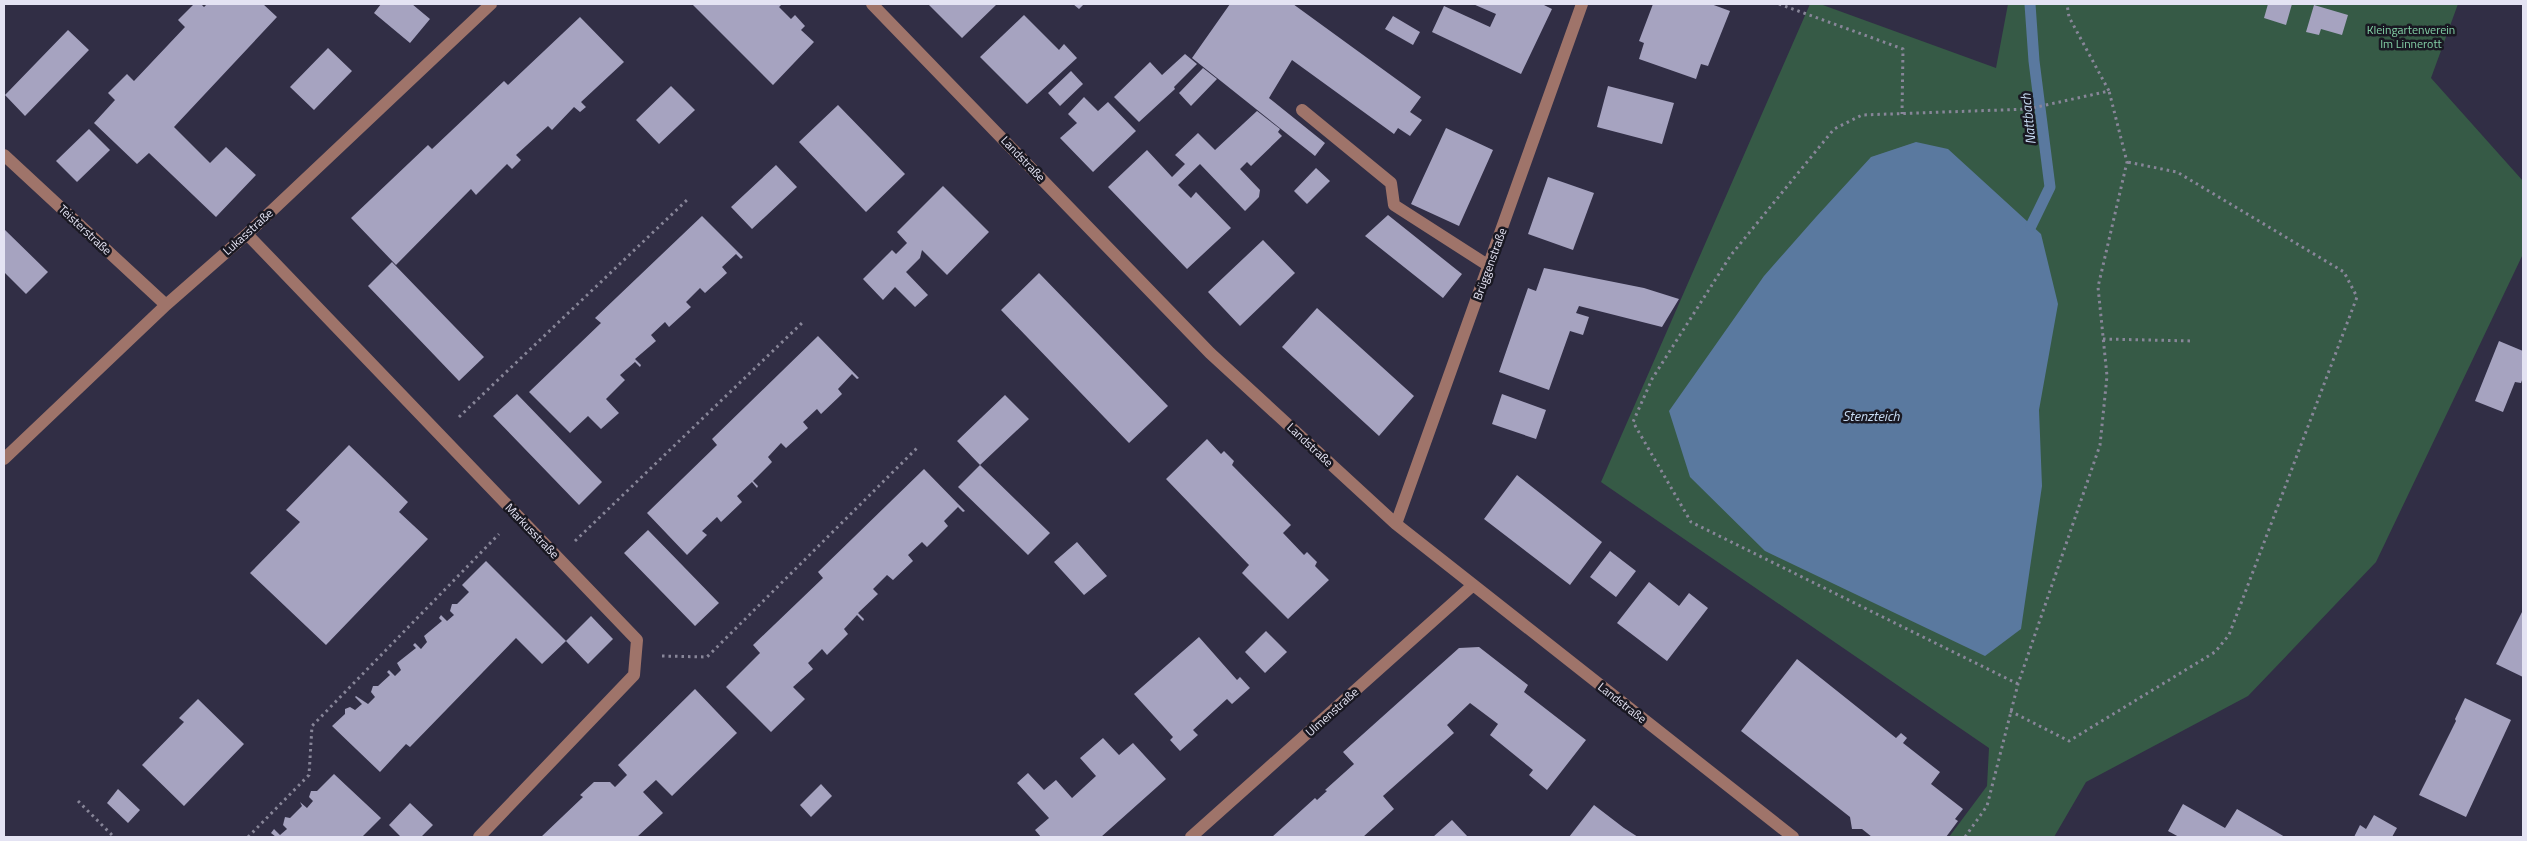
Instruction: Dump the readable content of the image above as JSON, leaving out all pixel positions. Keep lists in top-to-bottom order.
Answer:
{
  "streets": {
    "street": [
      "Landstraße",
      "Teisterstraße",
      "Lukasstraße",
      "Brüggenstraße",
      "Markusstraße",
      "Ulmenstraße"
    ]
  },
  "crossings": [
    ["Landstraße", "Brüggenstraße"],
    ["Landstraße", "Ulmenstraße"],
    ["Teisterstraße", "Lukasstraße"],
    ["Lukasstraße", "Markusstraße"]
  ],
  "water": ["Nattbach", "Stenzteich"],
  "parks": ["Kleingartenverein Im Linnerott"]
}
